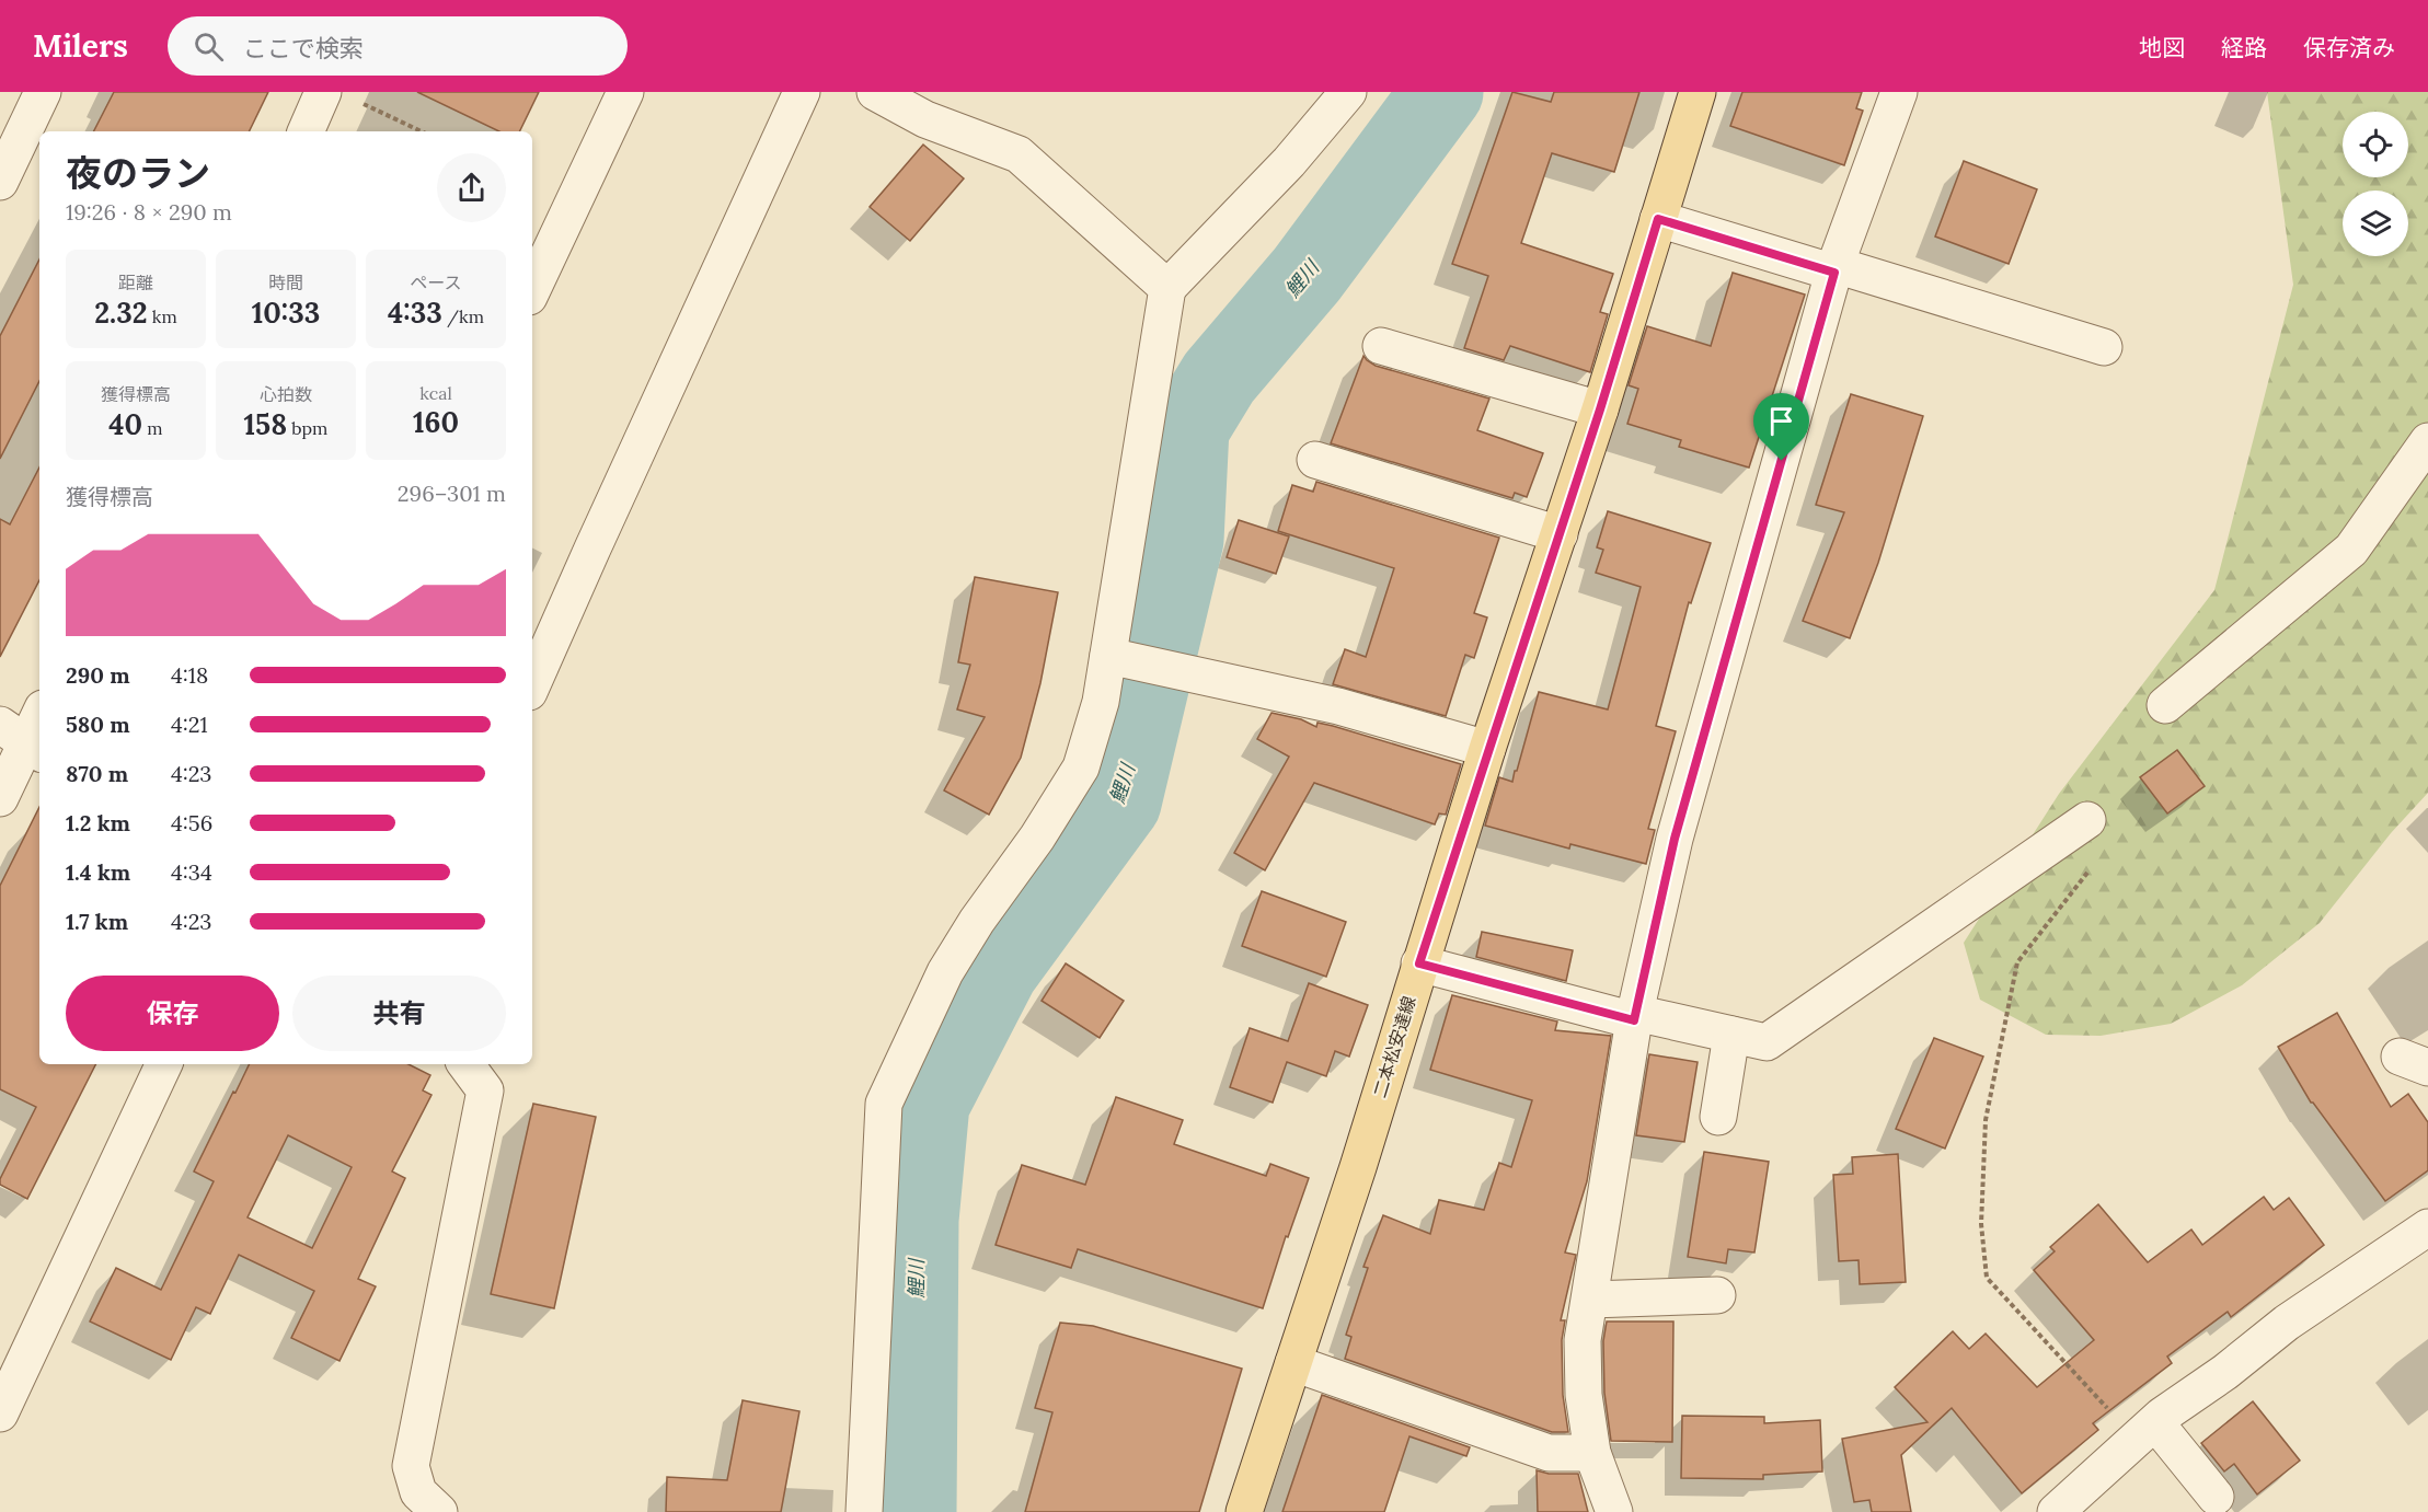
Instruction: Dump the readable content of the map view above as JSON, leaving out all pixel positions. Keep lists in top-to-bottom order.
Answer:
{
  "streets": {
    "main road": ["二本松安達線"]
  },
  "water": ["鯉川"],
  "page": {
    "header": "Milers",
    "search": "ここで検索",
    "nav": ["地図", "経路", "保存済み"],
    "heading": ["夜のラン", "19:26 · 8 × 290 m"],
    "stats": [
      ["距離", "2.32 km"],
      ["時間", "10:33"],
      ["ペース", "4:33 /km"],
      ["獲得標高", "40 m"],
      ["心拍数", "158 bpm"],
      ["kcal", "160"]
    ],
    "chart": ["獲得標高", "296–301 m"],
    "list": [
      {
        "name": "290 m",
        "note": "4:18"
      },
      {
        "name": "580 m",
        "note": "4:21"
      },
      {
        "name": "870 m",
        "note": "4:23"
      },
      {
        "name": "1.2 km",
        "note": "4:56"
      },
      {
        "name": "1.4 km",
        "note": "4:34"
      },
      {
        "name": "1.7 km",
        "note": "4:23"
      }
    ],
    "buttons": ["保存", "共有"]
  }
}
